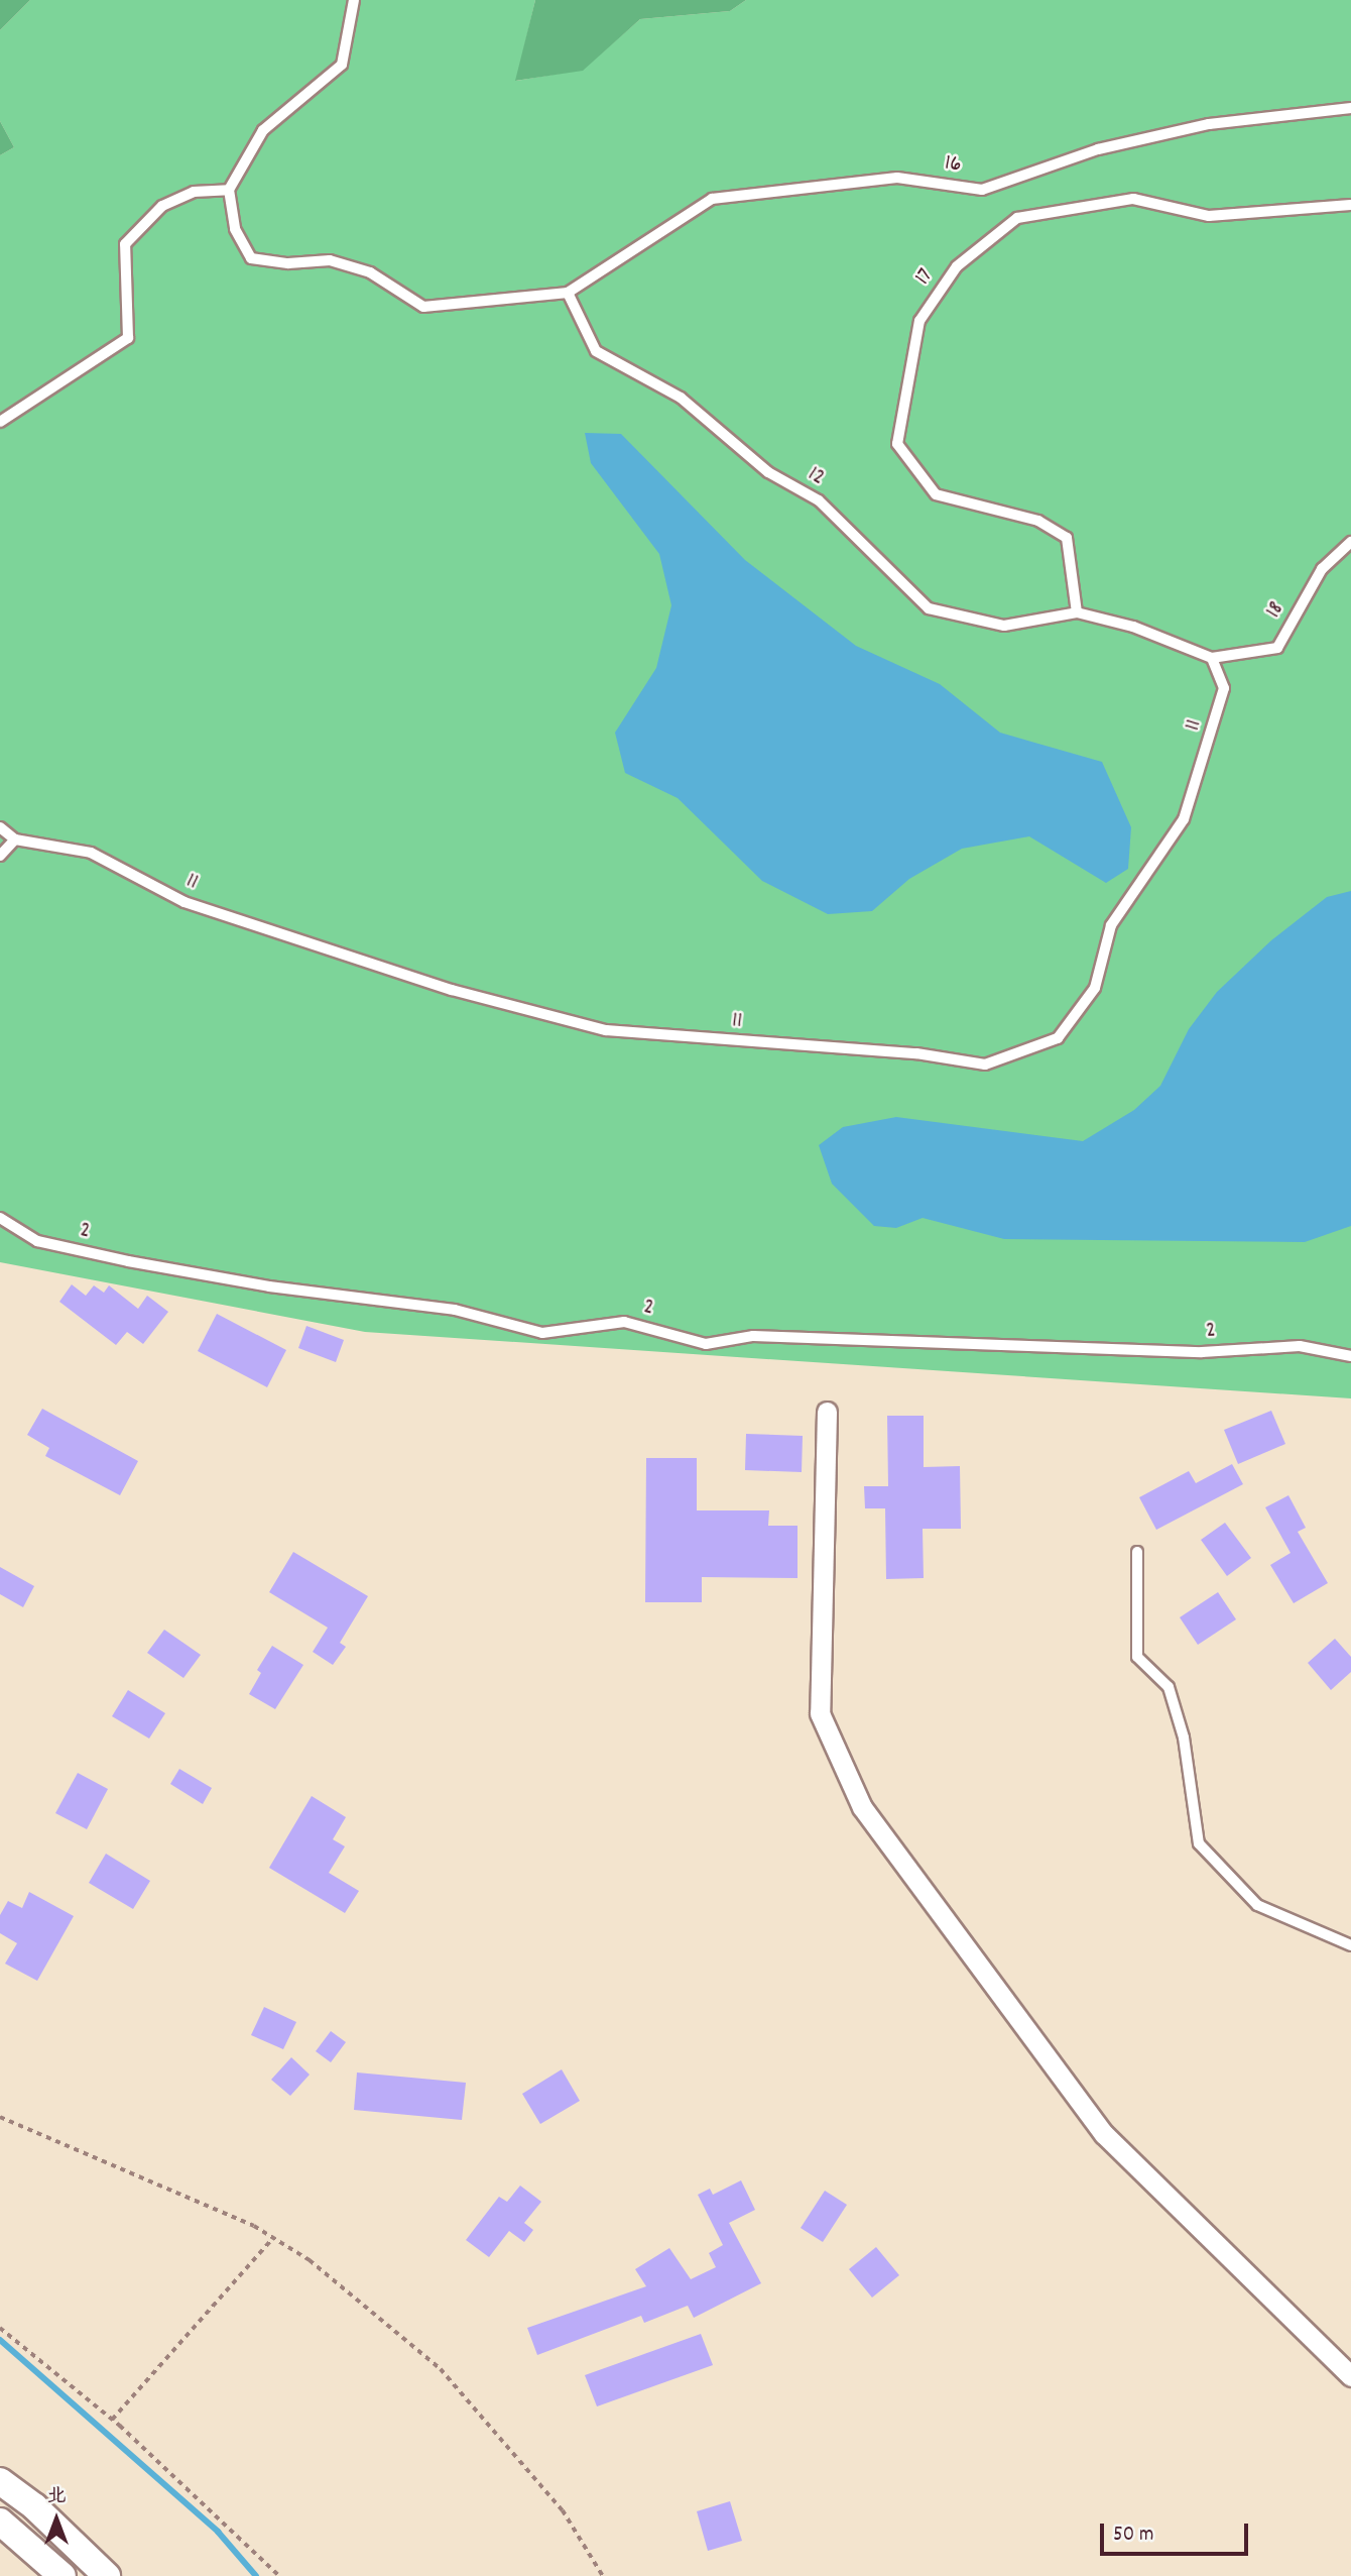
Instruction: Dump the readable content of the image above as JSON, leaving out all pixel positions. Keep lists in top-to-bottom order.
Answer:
{
  "streets": {
    "lane": [
      "16",
      "17",
      "12",
      "18",
      "11",
      "2"
    ]
  },
  "crossings": [
    ["16", "12"],
    ["17", "12"],
    ["18", "11"]
  ],
  "scale_bar": "50 m",
  "north": "top"
}
